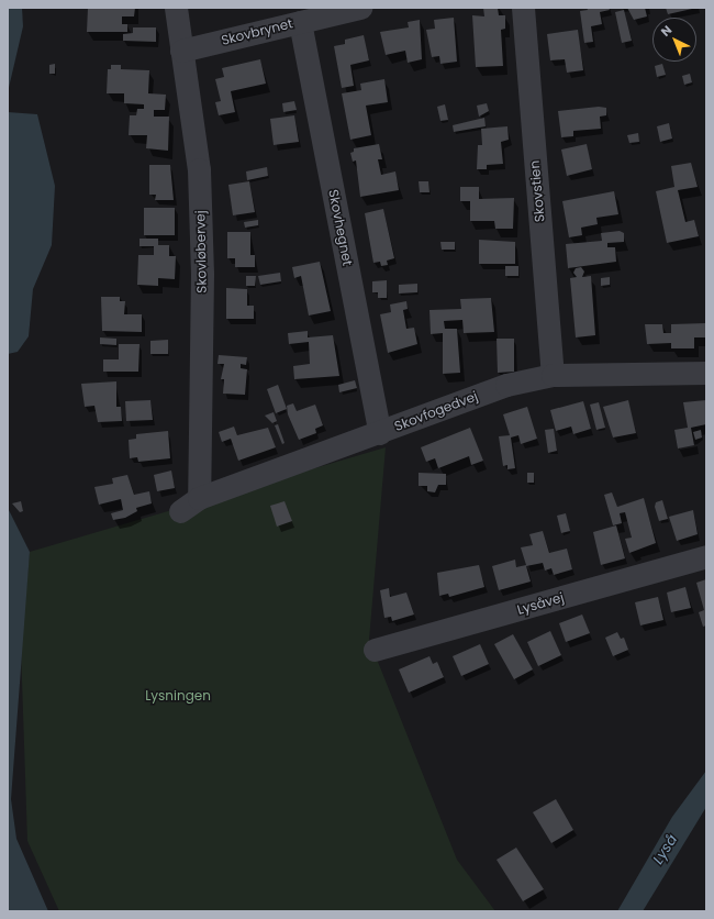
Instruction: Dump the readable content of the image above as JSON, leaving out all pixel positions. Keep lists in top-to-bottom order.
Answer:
{
  "streets": {
    "street": [
      "Skovbrynet",
      "Skovstien",
      "Skovhegnet",
      "Skovløbervej",
      "Skovfogedvej",
      "Lysåvej"
    ]
  },
  "crossings": [
    ["Skovbrynet", "Skovhegnet"],
    ["Skovbrynet", "Skovløbervej"],
    ["Skovstien", "Skovfogedvej"],
    ["Skovhegnet", "Skovfogedvej"],
    ["Skovløbervej", "Skovfogedvej"]
  ],
  "water": ["Lyså"],
  "parks": ["Lysningen"],
  "north": "top left"
}
